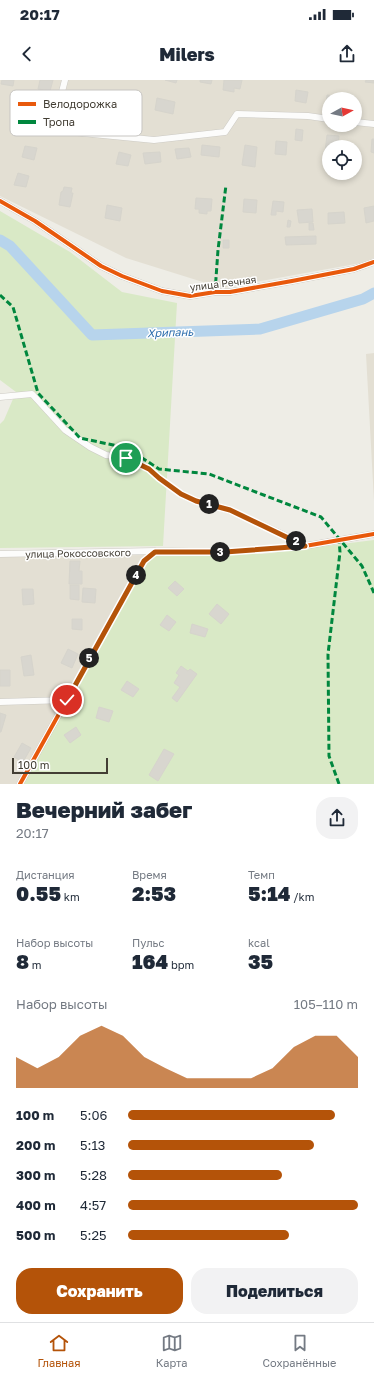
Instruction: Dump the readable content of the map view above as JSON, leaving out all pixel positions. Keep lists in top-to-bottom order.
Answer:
{
  "streets": {
    "street": ["улица Речная", "улица Рокоссовского"]
  },
  "water": ["Хрипань"],
  "legend": ["Велодорожка", "Тропа"],
  "scale_bar": "100 m",
  "north": "right",
  "page": {
    "status": "20:17",
    "header": "Milers",
    "pins": [
      "1",
      "2",
      "3",
      "4",
      "5"
    ],
    "scale": "100 m",
    "heading": ["Вечерний забег", "20:17"],
    "stats": [
      ["Дистанция", "0.55 km"],
      ["Время", "2:53"],
      ["Темп", "5:14 /km"],
      ["Набор высоты", "8 m"],
      ["Пульс", "164 bpm"],
      ["kcal", "35"]
    ],
    "chart": ["Набор высоты", "105–110 m"],
    "list": [
      {
        "name": "100 m",
        "note": "5:06"
      },
      {
        "name": "200 m",
        "note": "5:13"
      },
      {
        "name": "300 m",
        "note": "5:28"
      },
      {
        "name": "400 m",
        "note": "4:57"
      },
      {
        "name": "500 m",
        "note": "5:25"
      }
    ],
    "buttons": ["Сохранить", "Поделиться"],
    "tabs": ["Главная", "Карта", "Сохранённые"]
  }
}
